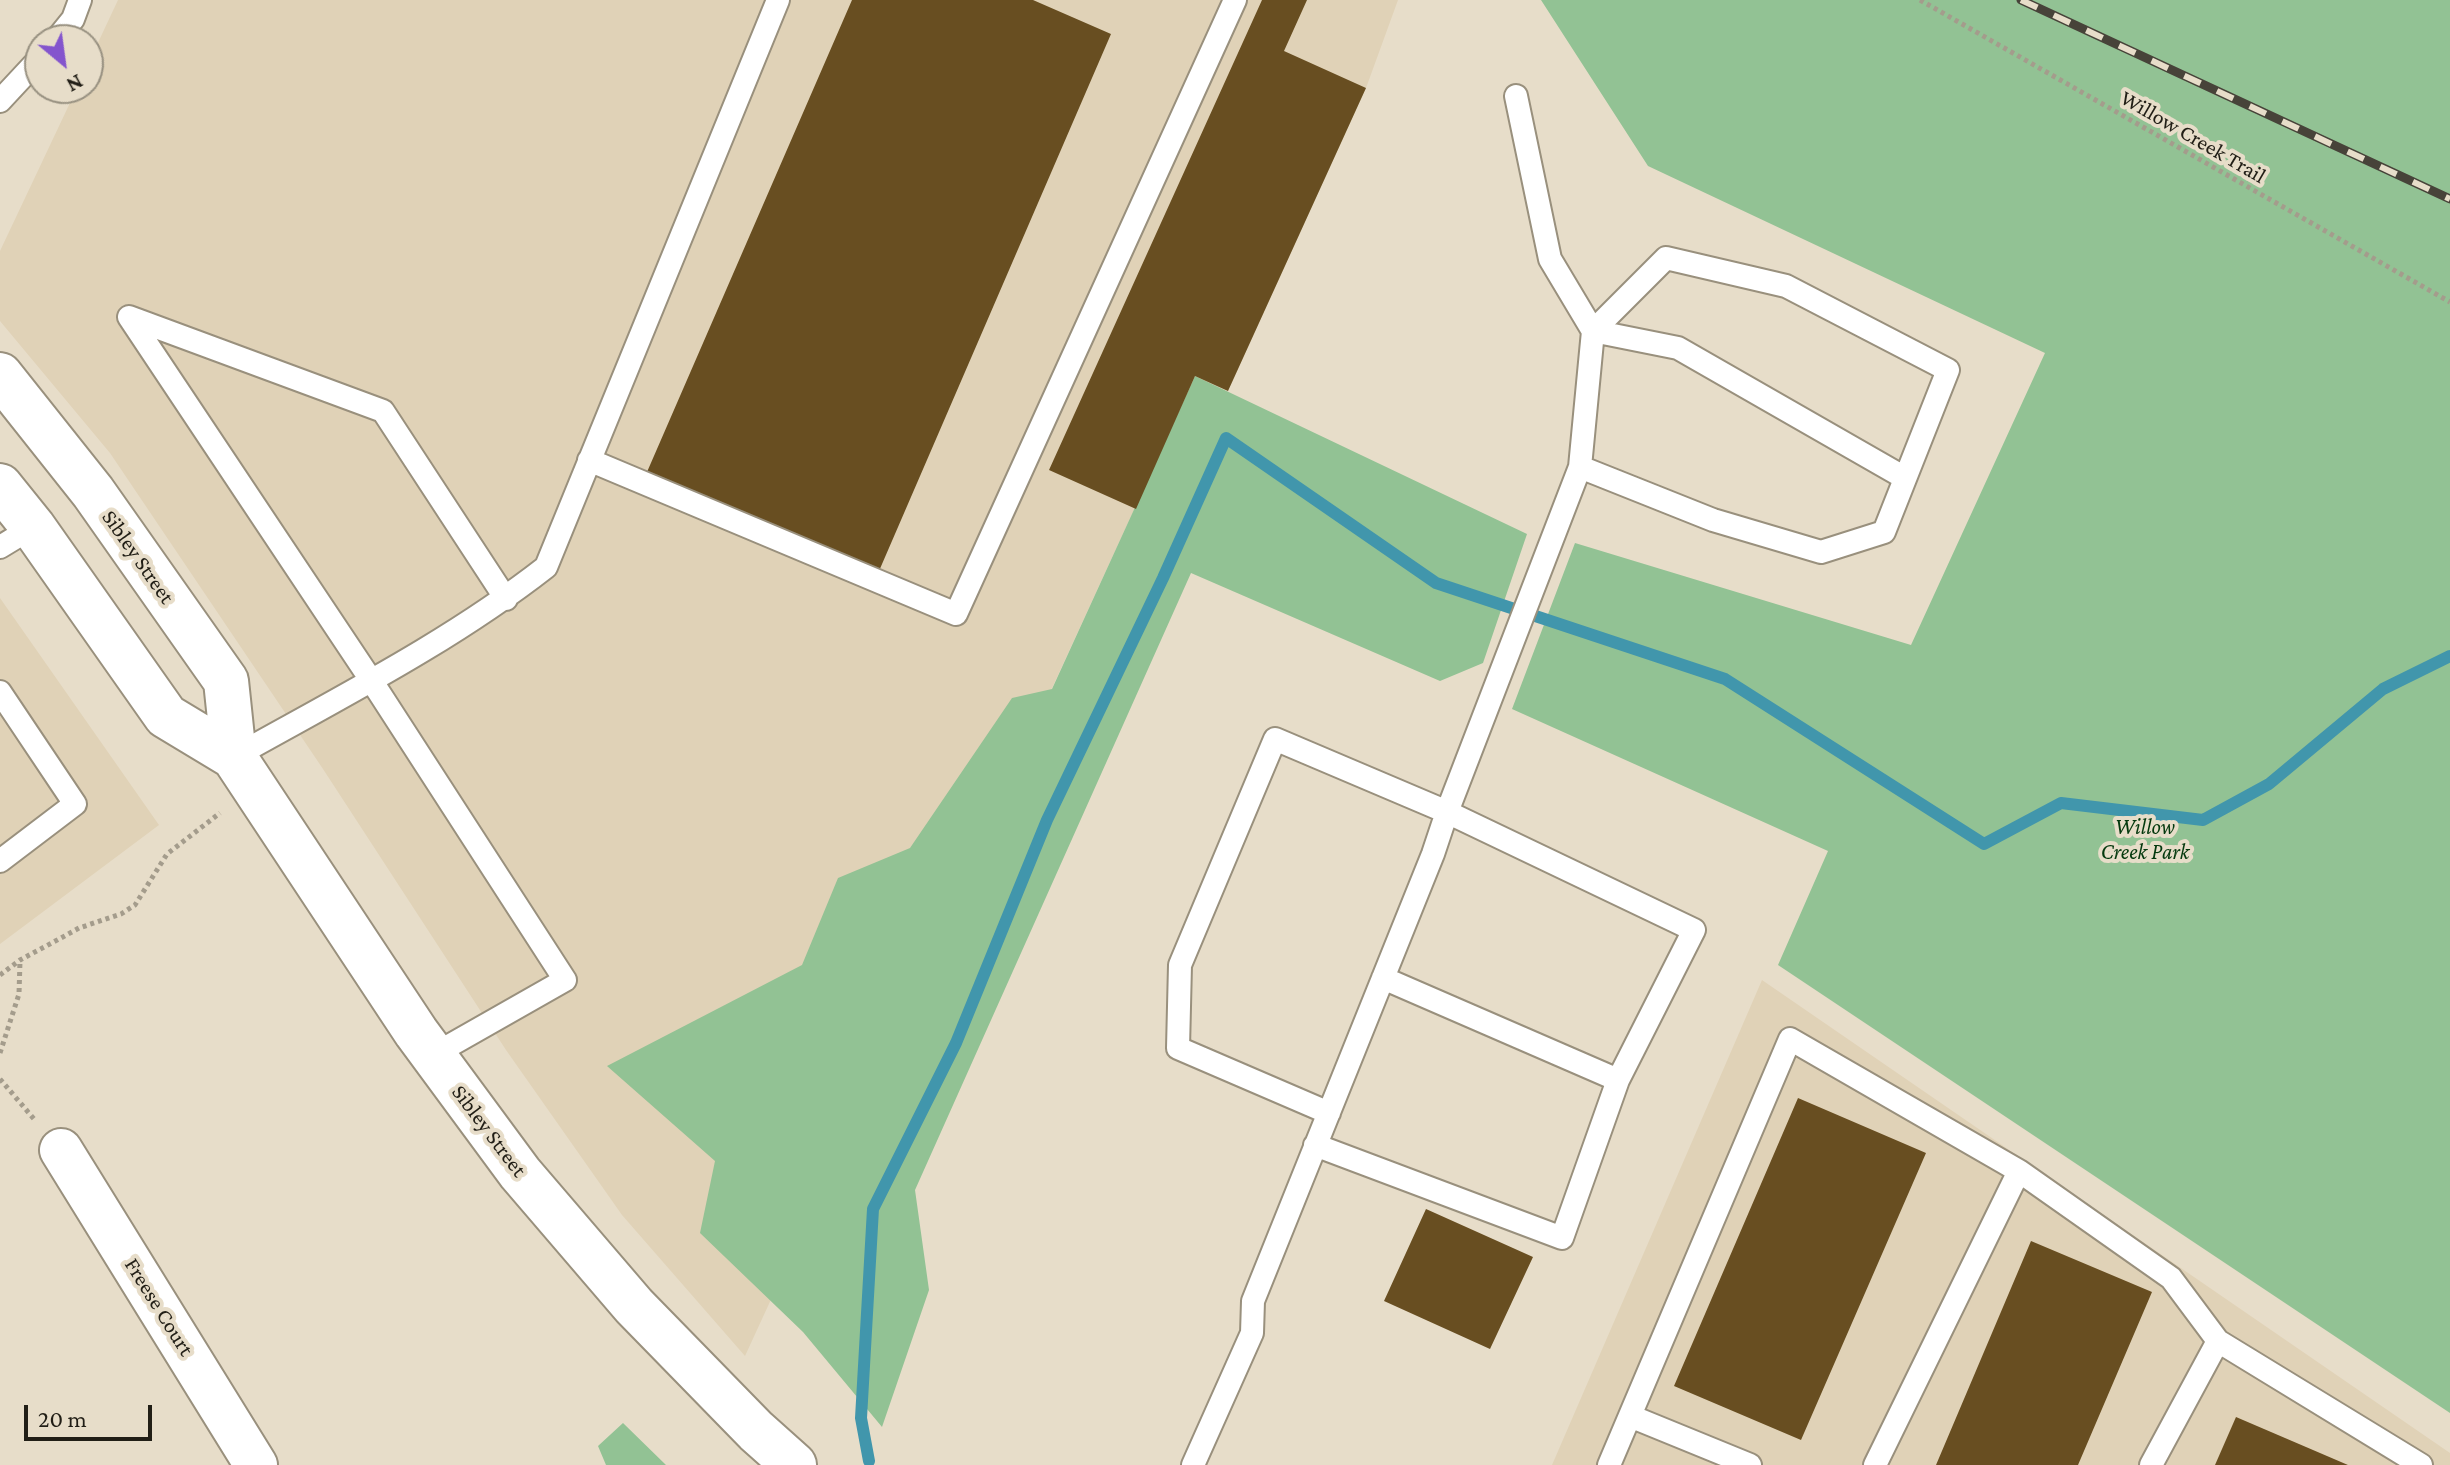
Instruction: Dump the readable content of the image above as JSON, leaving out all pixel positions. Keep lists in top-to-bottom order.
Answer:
{
  "streets": {
    "street": ["Sibley Street", "Freese Court"],
    "path": ["Willow Creek Trail"]
  },
  "parks": ["Willow Creek Park"],
  "scale_bar": "20 m",
  "north": "bottom right"
}
